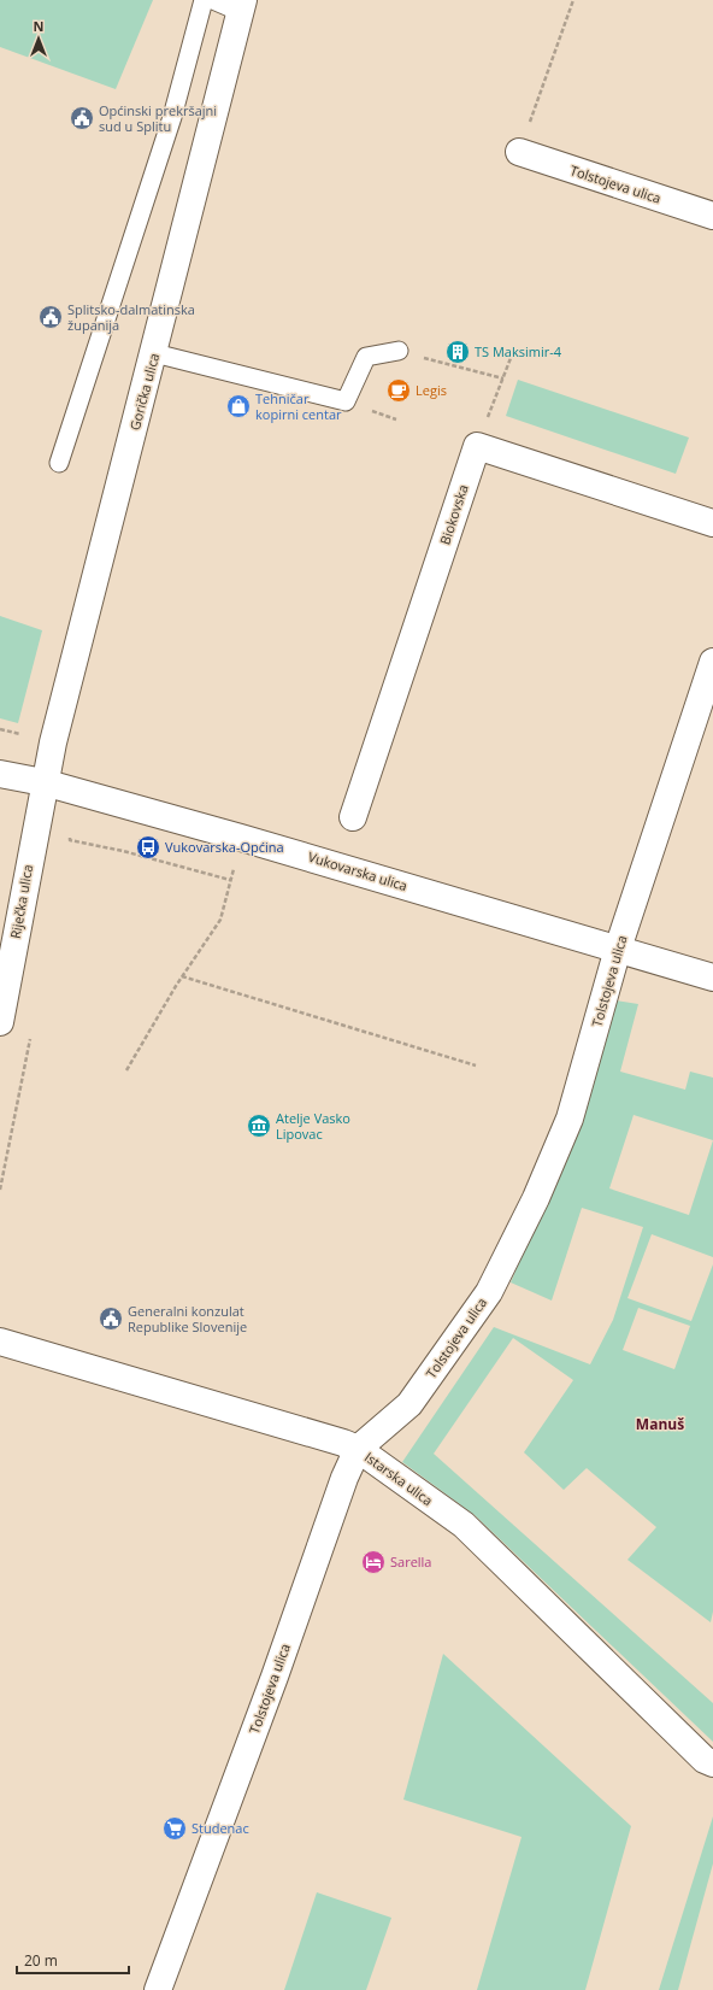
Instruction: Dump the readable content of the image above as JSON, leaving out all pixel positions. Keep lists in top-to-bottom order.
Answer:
{
  "streets": {
    "street": [
      "Tolstojeva ulica",
      "Gorička ulica",
      "Biokovska",
      "Vukovarska ulica",
      "Riječka ulica",
      "Istarska ulica"
    ]
  },
  "crossings": [
    ["Tolstojeva ulica", "Vukovarska ulica"],
    ["Tolstojeva ulica", "Istarska ulica"],
    ["Gorička ulica", "Vukovarska ulica"],
    ["Gorička ulica", "Riječka ulica"],
    ["Vukovarska ulica", "Riječka ulica"]
  ],
  "districts": ["Manuš"],
  "places": {
    "public building": ["Općinski prekršajni sud u Splitu", "Splitsko-dalmatinska županija", "Generalni konzulat Republike Slovenije"],
    "building": ["TS Maksimir-4"],
    "cafe": ["Legis"],
    "shop": ["Tehničar kopirni centar"],
    "bus stop": ["Vukovarska-Općina"],
    "museum": ["Atelje Vasko Lipovac"],
    "hotel": ["Sarella"],
    "supermarket": ["Studenac"]
  },
  "scale_bar": "20 m",
  "north": "top"
}
